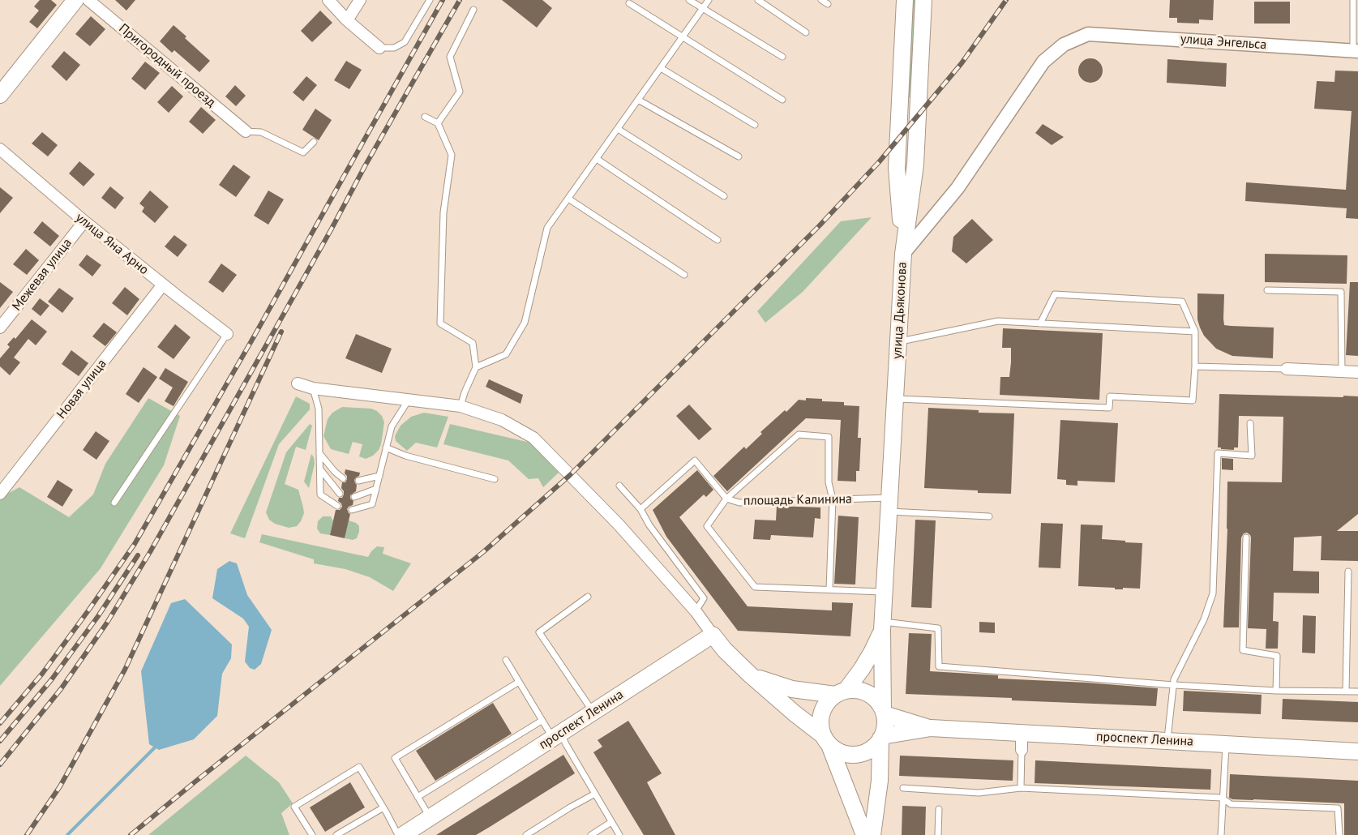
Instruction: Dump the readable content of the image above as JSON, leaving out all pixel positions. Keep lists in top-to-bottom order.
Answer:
{
  "streets": {
    "main road": ["улица Дьяконова", "проспект Ленина"],
    "street": [
      "улица Энгельса",
      "Пригородный проезд",
      "улица Яна Арно",
      "Межевая улица",
      "Новая улица"
    ],
    "lane": ["площадь Калинина"]
  },
  "crossings": [
    ["улица Энгельса", "улица Дьяконова"],
    ["улица Яна Арно", "Межевая улица"],
    ["улица Яна Арно", "Новая улица"],
    ["улица Дьяконова", "площадь Калинина"],
    ["улица Дьяконова", "проспект Ленина"]
  ]
}
